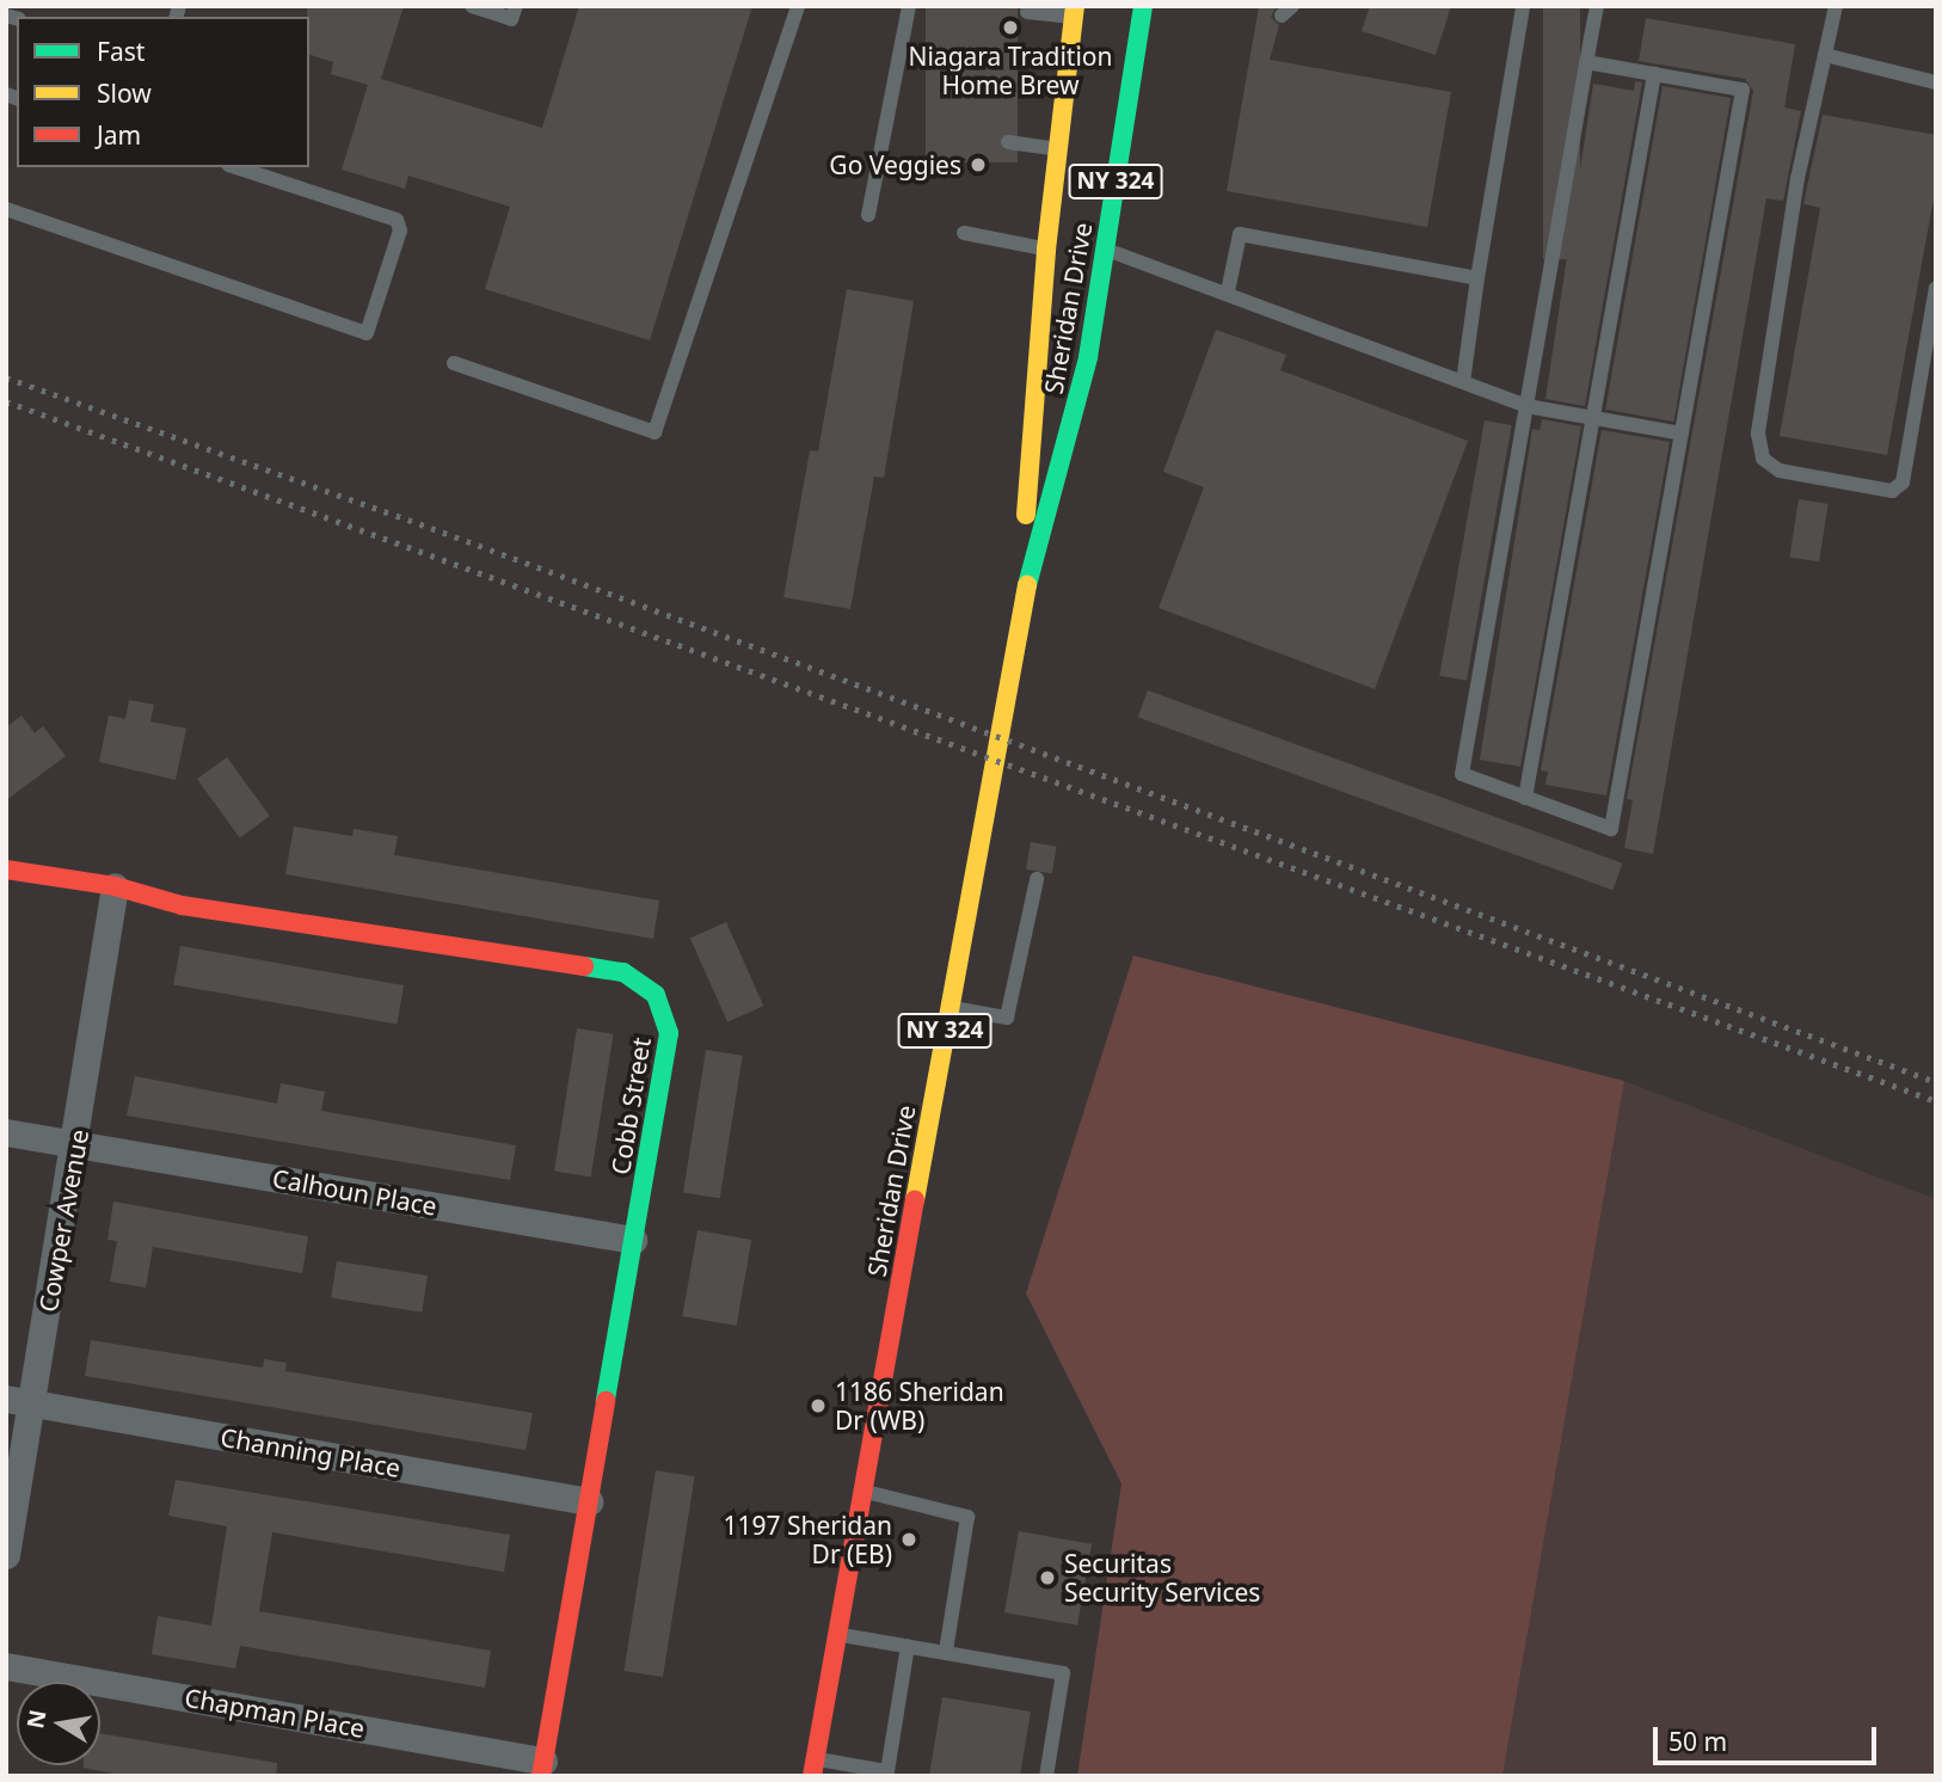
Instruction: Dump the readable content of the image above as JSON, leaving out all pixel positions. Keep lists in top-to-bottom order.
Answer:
{
  "streets": {
    "main road": ["NY 324", "Sheridan Drive", "Cobb Street"],
    "street": [
      "Calhoun Place",
      "Cowper Avenue",
      "Channing Place",
      "Chapman Place"
    ]
  },
  "crossings": [
    ["Cobb Street", "Calhoun Place"],
    ["Cobb Street", "Cowper Avenue"],
    ["Cobb Street", "Channing Place"],
    ["Cobb Street", "Chapman Place"],
    ["Calhoun Place", "Cowper Avenue"],
    ["Cowper Avenue", "Channing Place"]
  ],
  "places": [
    "Niagara Tradition Home Brew",
    "Go Veggies",
    "1186 Sheridan Dr (WB)",
    "1197 Sheridan Dr (EB)",
    "Securitas Security Services"
  ],
  "legend": ["Fast", "Slow", "Jam"],
  "scale_bar": "50 m",
  "north": "left"
}
